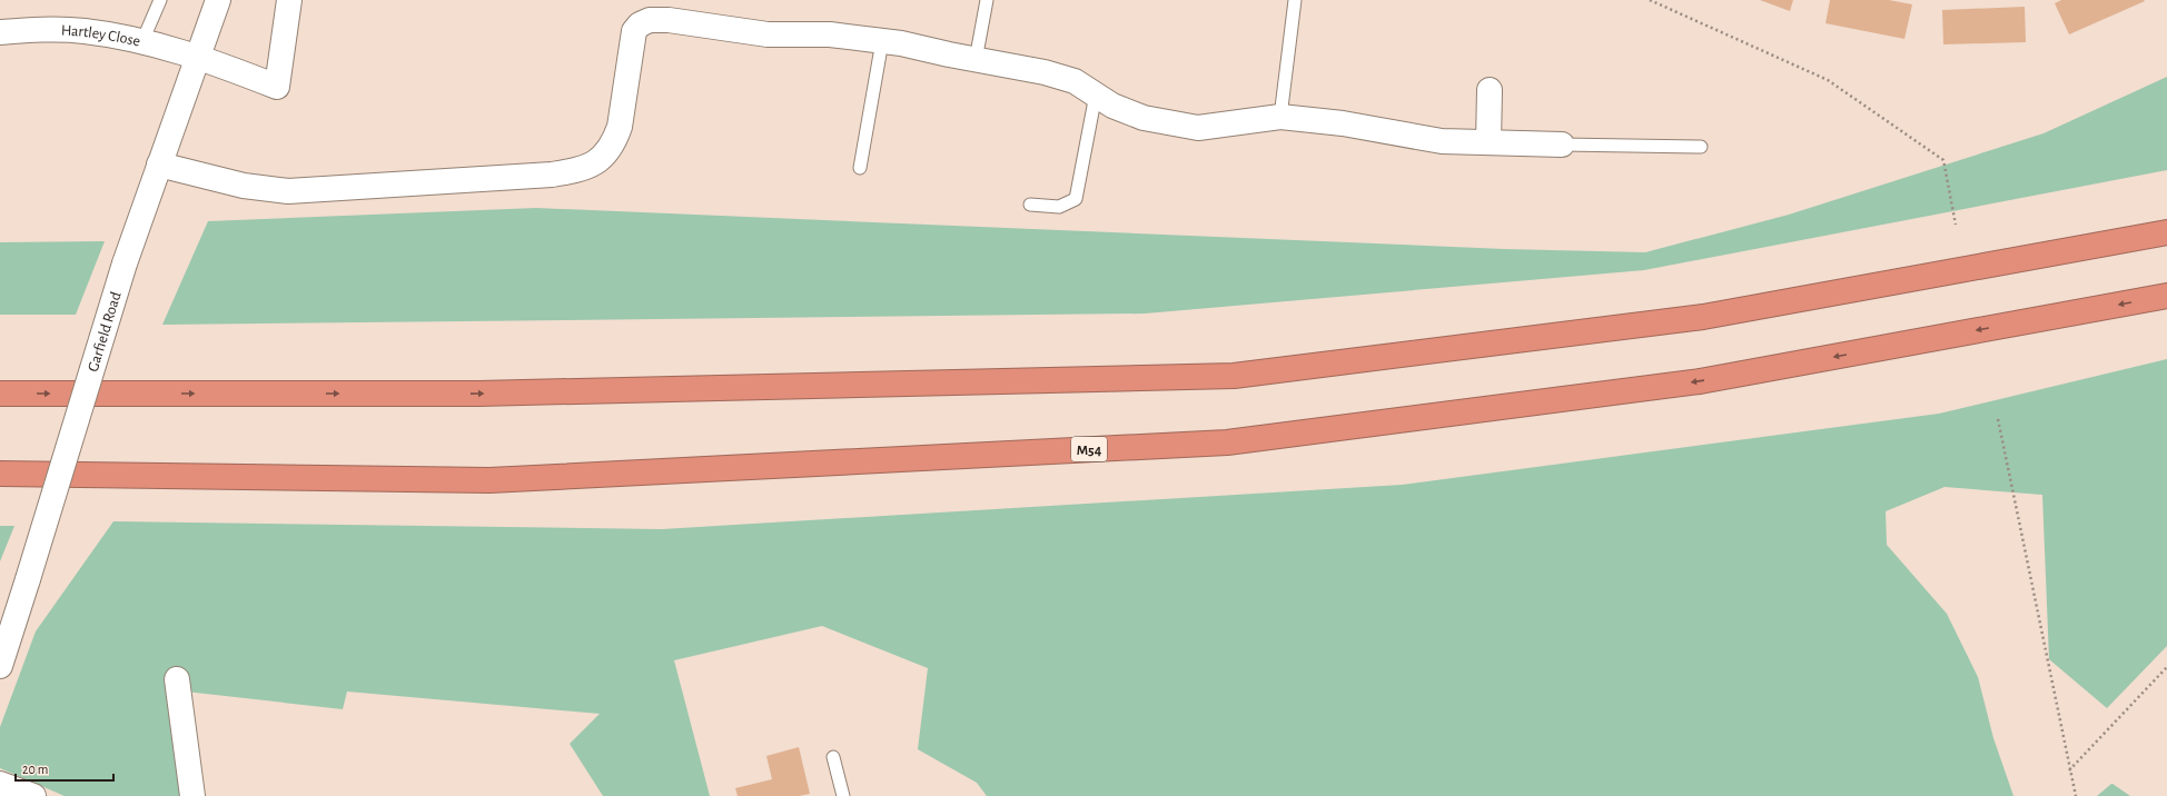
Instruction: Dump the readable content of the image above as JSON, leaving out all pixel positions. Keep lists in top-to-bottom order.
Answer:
{
  "streets": {
    "highway": ["M54"],
    "street": ["Hartley Close", "Garfield Road"]
  },
  "crossings": [
    ["Hartley Close", "Garfield Road"]
  ],
  "scale_bar": "20 m"
}
